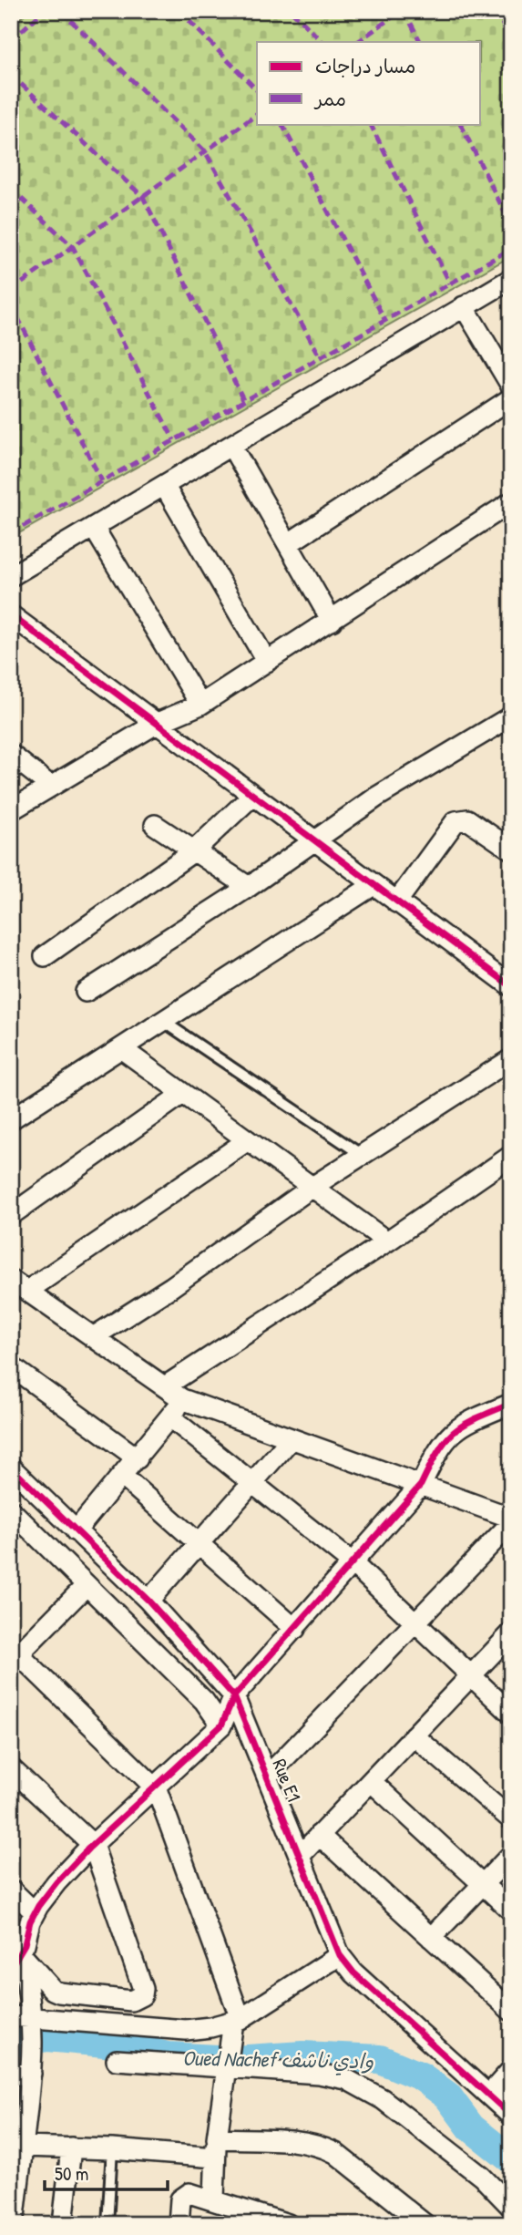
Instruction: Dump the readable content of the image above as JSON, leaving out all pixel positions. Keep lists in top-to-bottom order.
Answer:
{
  "streets": {
    "street": ["Rue E1"]
  },
  "water": ["Oued Nachef وادي ناشف"],
  "legend": ["مسار دراجات", "ممر"],
  "scale_bar": "50 m"
}
